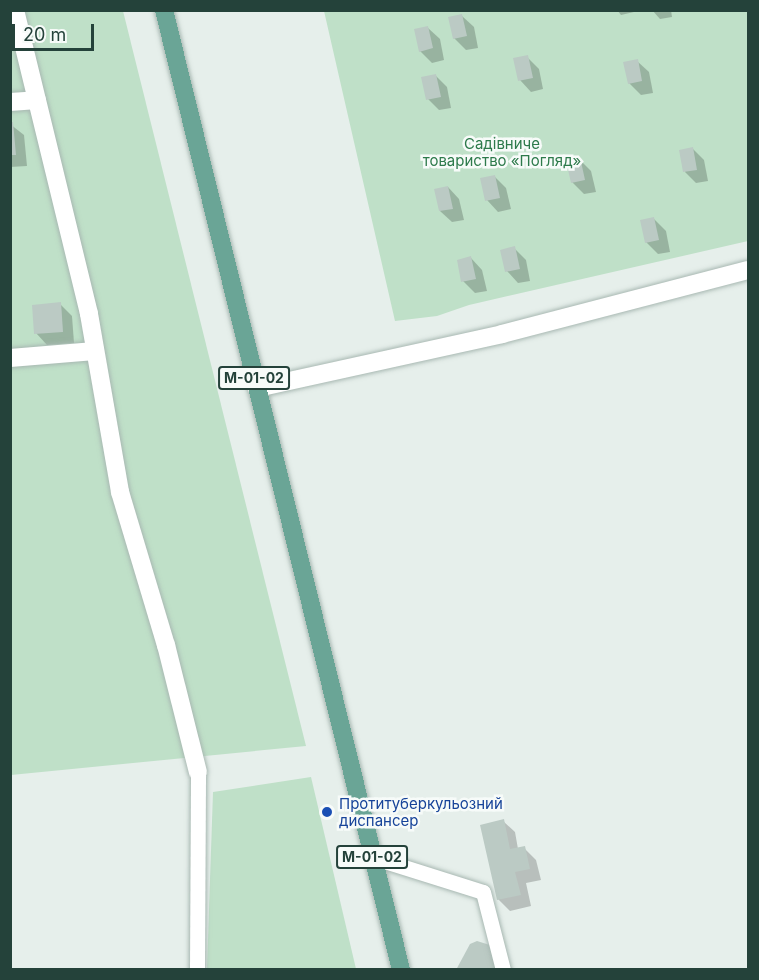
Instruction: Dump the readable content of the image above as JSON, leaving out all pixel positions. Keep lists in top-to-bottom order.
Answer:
{
  "streets": {
    "main road": ["М-01-02"]
  },
  "parks": ["Садівниче товариство «Погляд»"],
  "places": ["Протитуберкульозний диспансер"],
  "scale_bar": "20 m"
}
